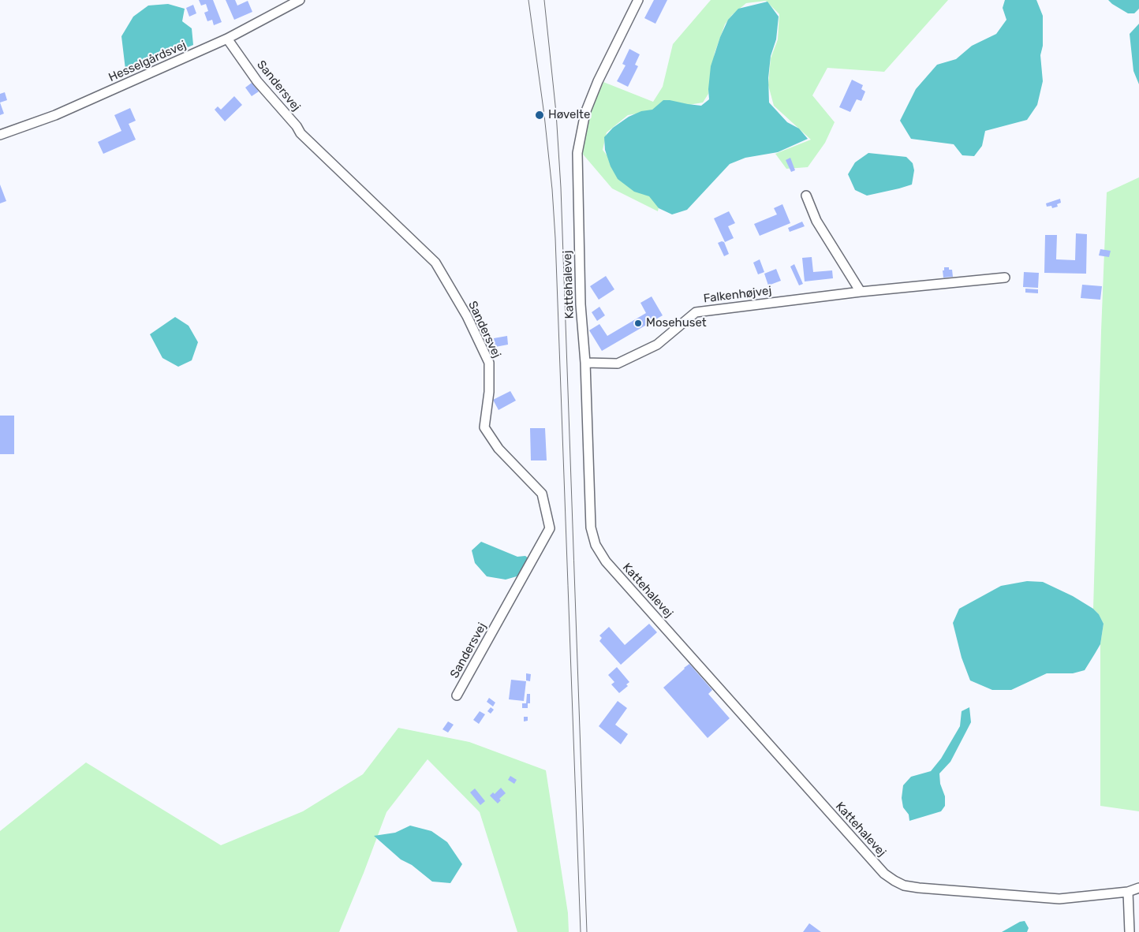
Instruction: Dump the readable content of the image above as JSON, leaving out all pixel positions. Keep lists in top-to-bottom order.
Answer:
{
  "streets": {
    "street": [
      "Hesselgårdsvej",
      "Sandersvej",
      "Kattehalevej",
      "Falkenhøjvej"
    ]
  },
  "crossings": [
    ["Hesselgårdsvej", "Sandersvej"],
    ["Kattehalevej", "Falkenhøjvej"]
  ],
  "places": ["Høvelte", "Mosehuset"]
}
